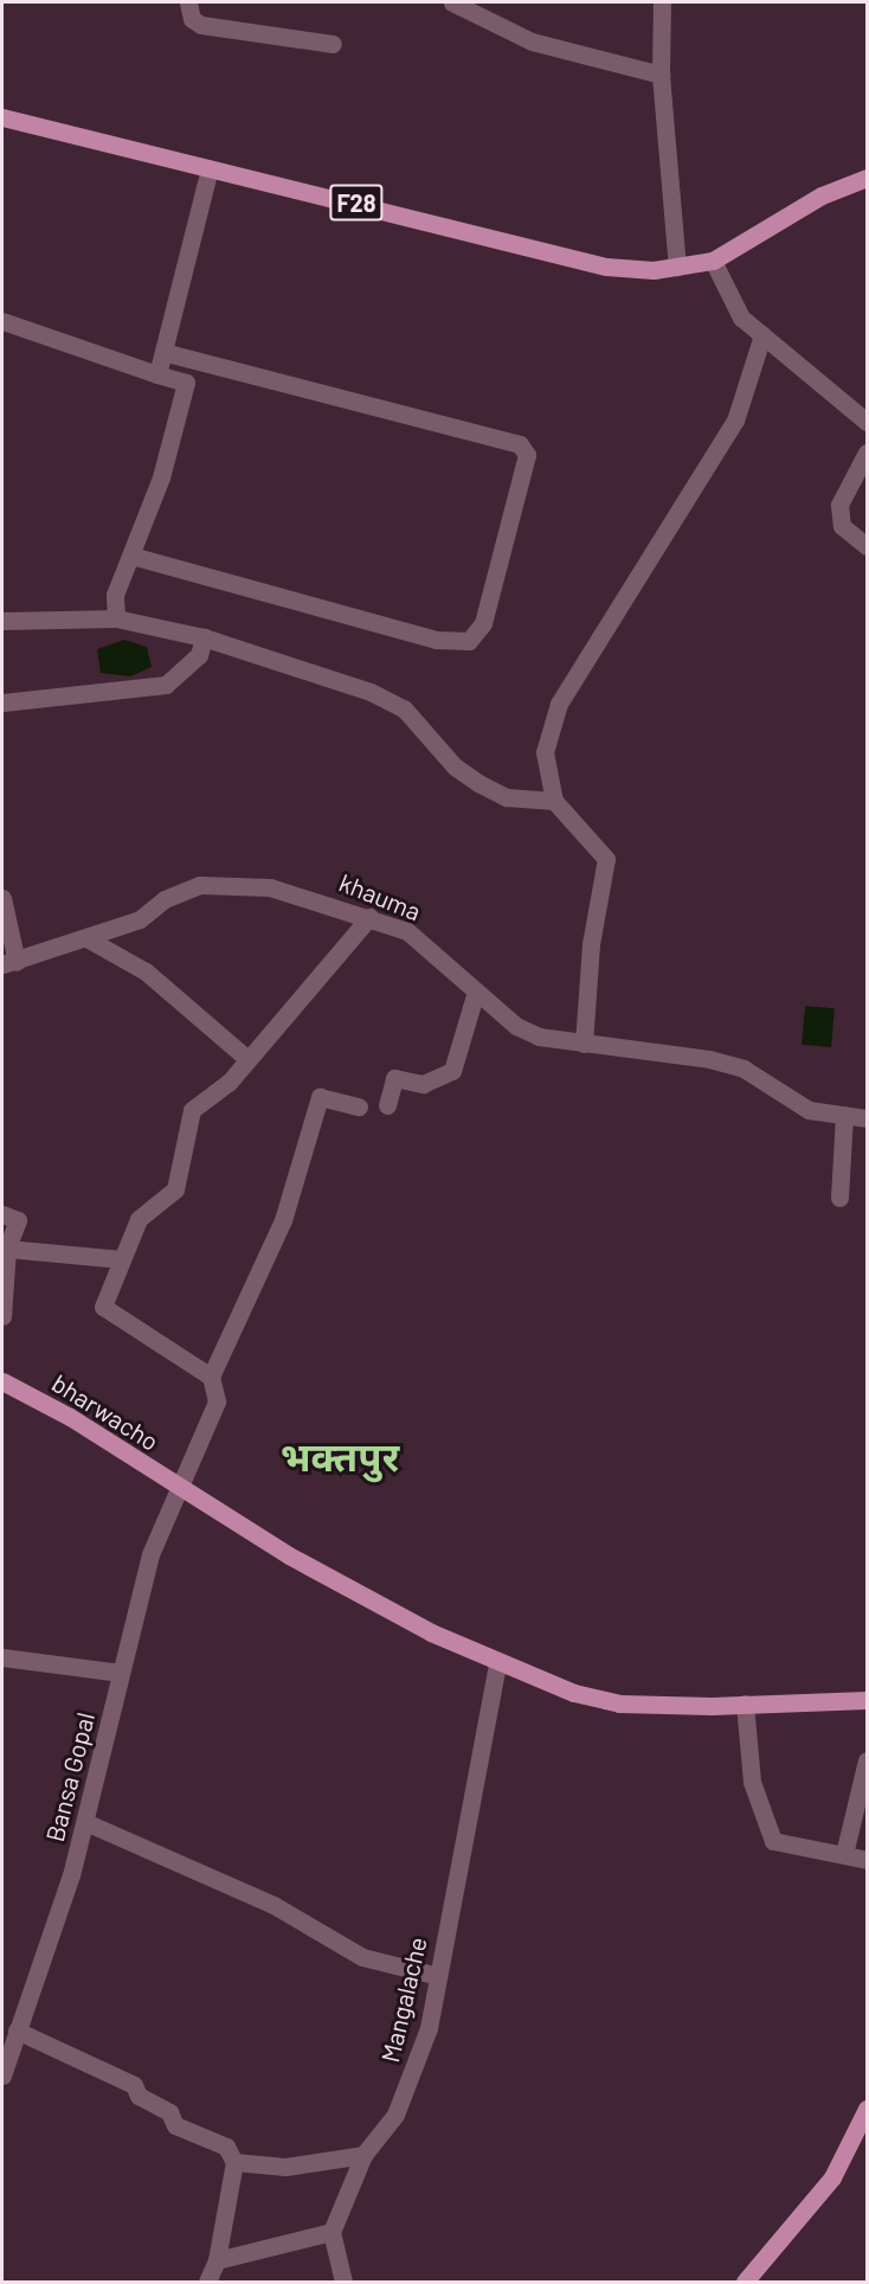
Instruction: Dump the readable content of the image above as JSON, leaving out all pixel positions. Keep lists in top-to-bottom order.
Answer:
{
  "streets": {
    "main road": ["F28", "bharwacho"],
    "street": ["khauma", "Bansa Gopal", "Mangalache"]
  },
  "crossings": [
    ["bharwacho", "Bansa Gopal"],
    ["bharwacho", "Mangalache"]
  ],
  "districts": ["भक्तपुर"]
}
